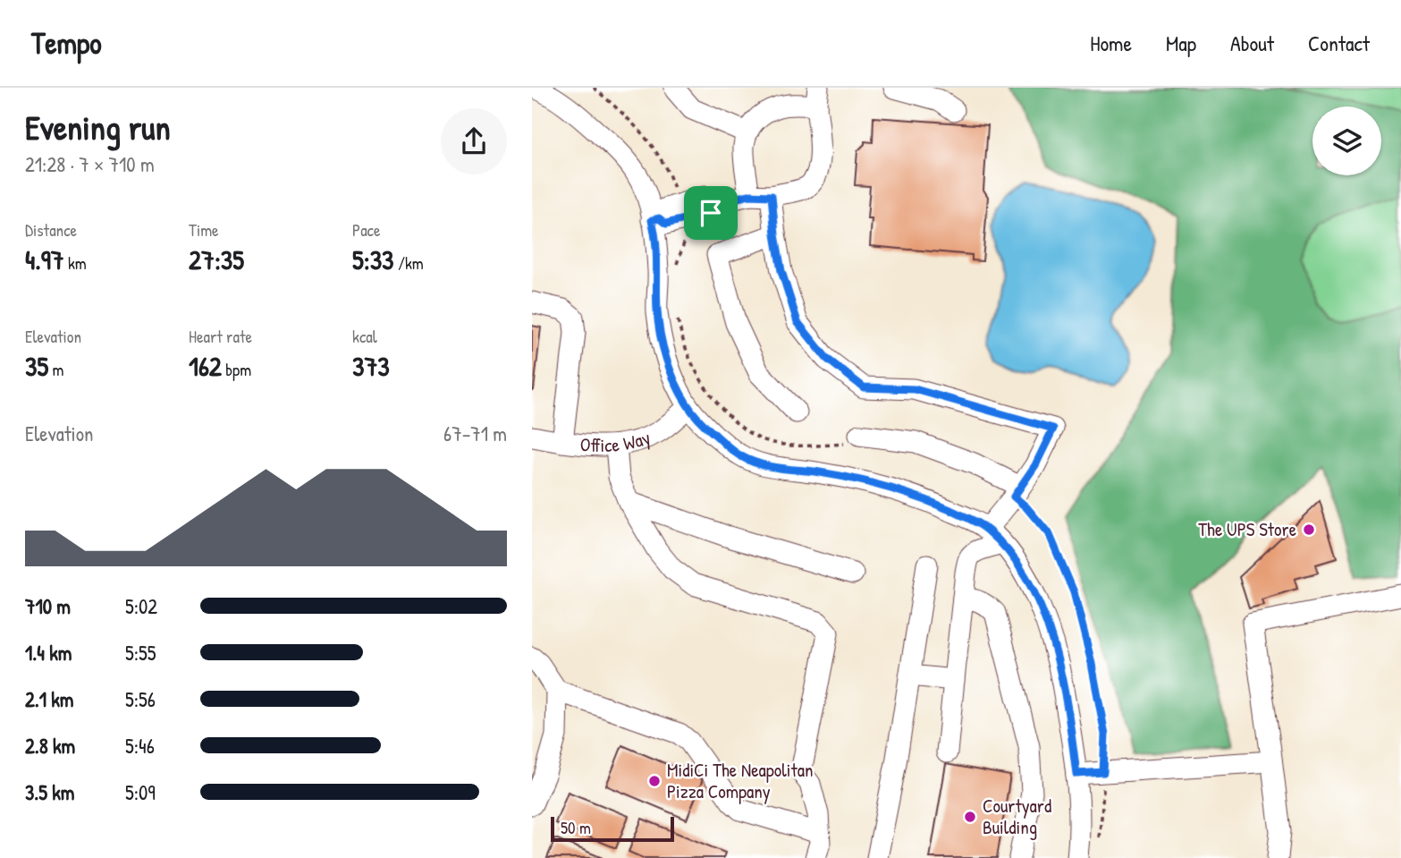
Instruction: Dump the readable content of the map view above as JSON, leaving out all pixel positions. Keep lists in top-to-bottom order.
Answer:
{
  "streets": {
    "street": ["Office Way"]
  },
  "places": ["The UPS Store", "MidiCi The Neapolitan Pizza Company", "Courtyard Building"],
  "scale_bar": "50 m",
  "page": {
    "header": "Tempo",
    "nav": [
      "Home",
      "Map",
      "About",
      "Contact"
    ],
    "heading": ["Evening run", "21:28 · 7 × 710 m"],
    "stats": [
      ["Distance", "4.97 km"],
      ["Time", "27:35"],
      ["Pace", "5:33 /km"],
      ["Elevation", "35 m"],
      ["Heart rate", "162 bpm"],
      ["kcal", "373"]
    ],
    "chart": ["Elevation", "67–71 m"],
    "list": [
      {
        "name": "710 m",
        "note": "5:02"
      },
      {
        "name": "1.4 km",
        "note": "5:55"
      },
      {
        "name": "2.1 km",
        "note": "5:56"
      },
      {
        "name": "2.8 km",
        "note": "5:46"
      },
      {
        "name": "3.5 km",
        "note": "5:09"
      }
    ],
    "scale": "50 m"
  }
}
